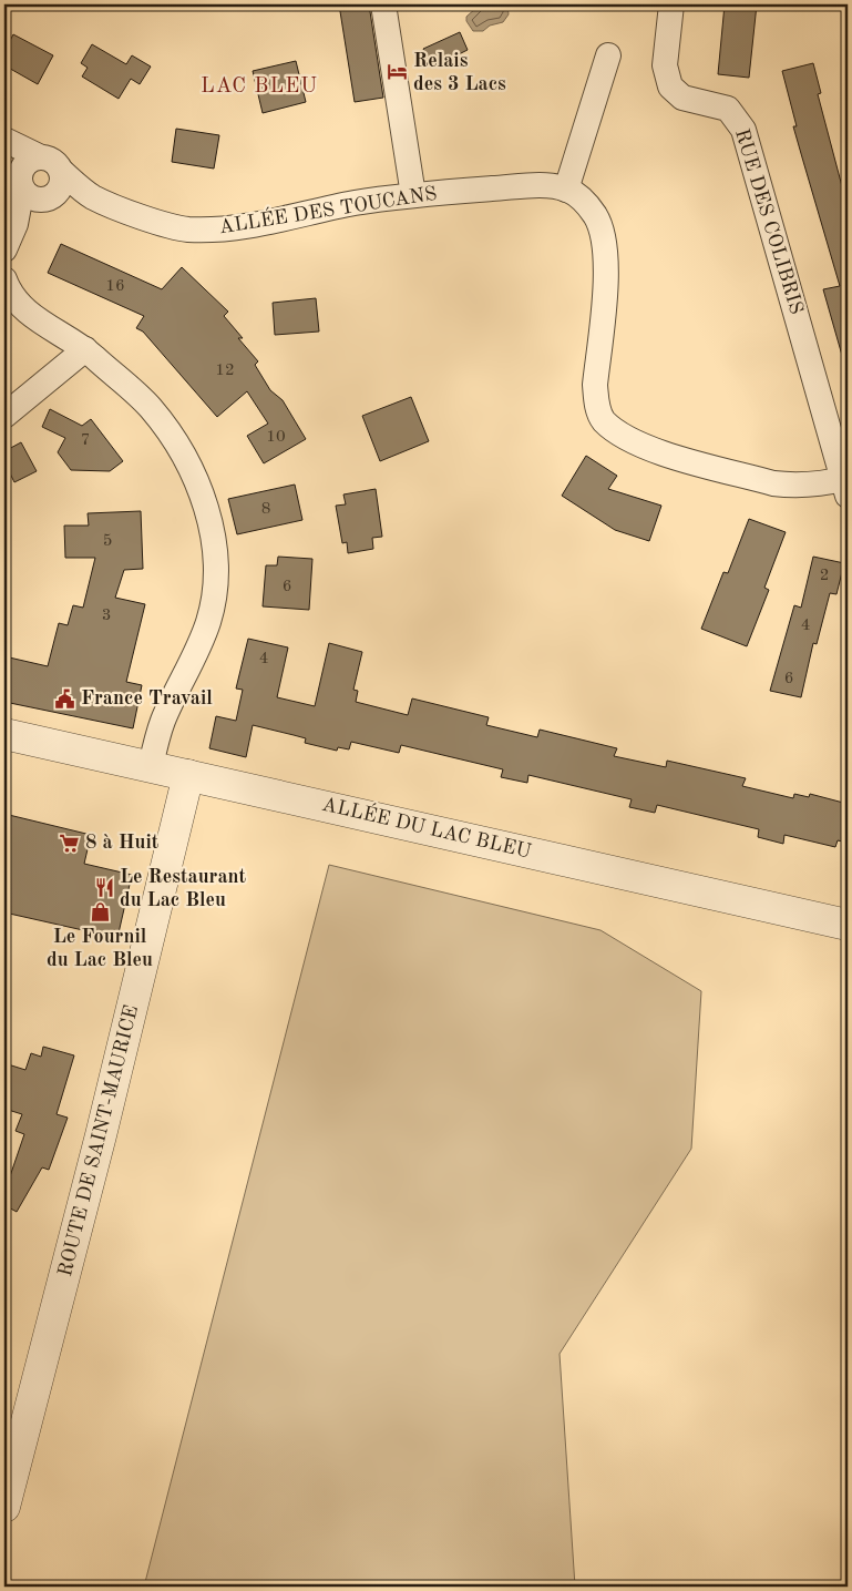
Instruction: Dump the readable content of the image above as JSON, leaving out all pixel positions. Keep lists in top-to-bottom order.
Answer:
{
  "streets": {
    "street": [
      "ALLÉE DES TOUCANS",
      "RUE DES COLIBRIS",
      "ALLÉE DU LAC BLEU",
      "ROUTE DE SAINT-MAURICE"
    ]
  },
  "crossings": [
    ["ALLÉE DU LAC BLEU", "ROUTE DE SAINT-MAURICE"]
  ],
  "districts": ["LAC BLEU"],
  "places": {
    "hotel": ["Relais des 3 Lacs"],
    "public building": ["France Travail"],
    "supermarket": ["8 à Huit"],
    "restaurant": ["Le Restaurant du Lac Bleu"],
    "shop": ["Le Fournil du Lac Bleu"]
  },
  "house_numbers": [
    "16",
    "12",
    "10",
    "7",
    "8",
    "5",
    "2",
    "6",
    "3",
    "4",
    "4",
    "6"
  ]
}
